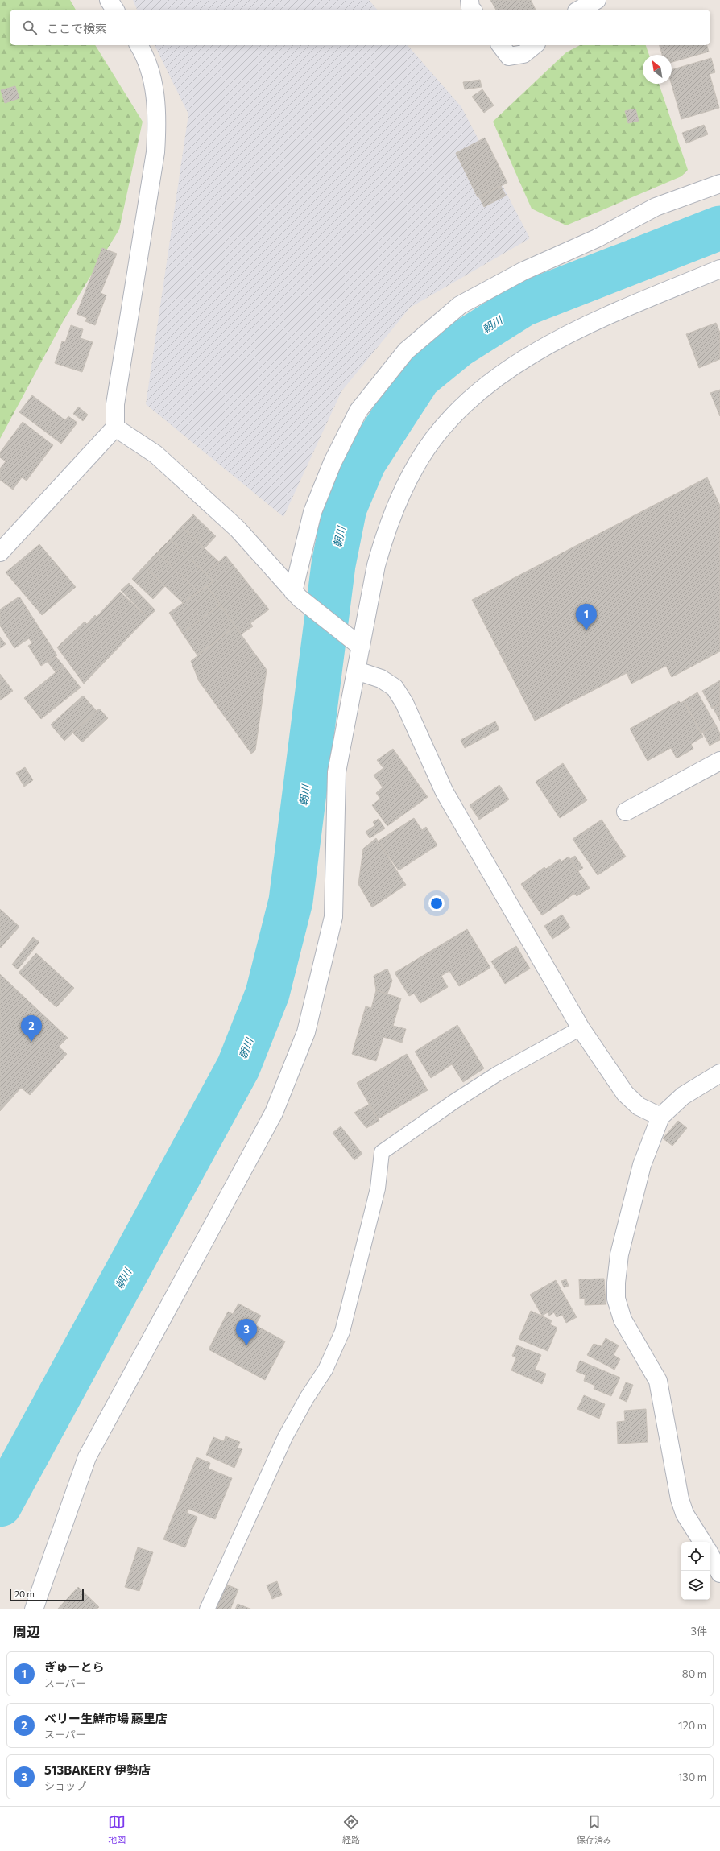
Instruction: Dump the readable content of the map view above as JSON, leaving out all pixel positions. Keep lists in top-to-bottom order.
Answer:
{
  "water": ["朝川"],
  "scale_bar": "20 m",
  "north": "top left",
  "page": {
    "search": "ここで検索",
    "pins": ["1", "2", "3"],
    "scale": "20 m",
    "heading": ["周辺", "3件"],
    "list": [
      {
        "mark": "1",
        "name": "ぎゅーとら",
        "note": "スーパー",
        "value": "80 m"
      },
      {
        "mark": "2",
        "name": "ベリー生鮮市場 藤里店",
        "note": "スーパー",
        "value": "120 m"
      },
      {
        "mark": "3",
        "name": "513BAKERY 伊勢店",
        "note": "ショップ",
        "value": "130 m"
      }
    ],
    "nav": ["地図", "経路", "保存済み"]
  }
}
